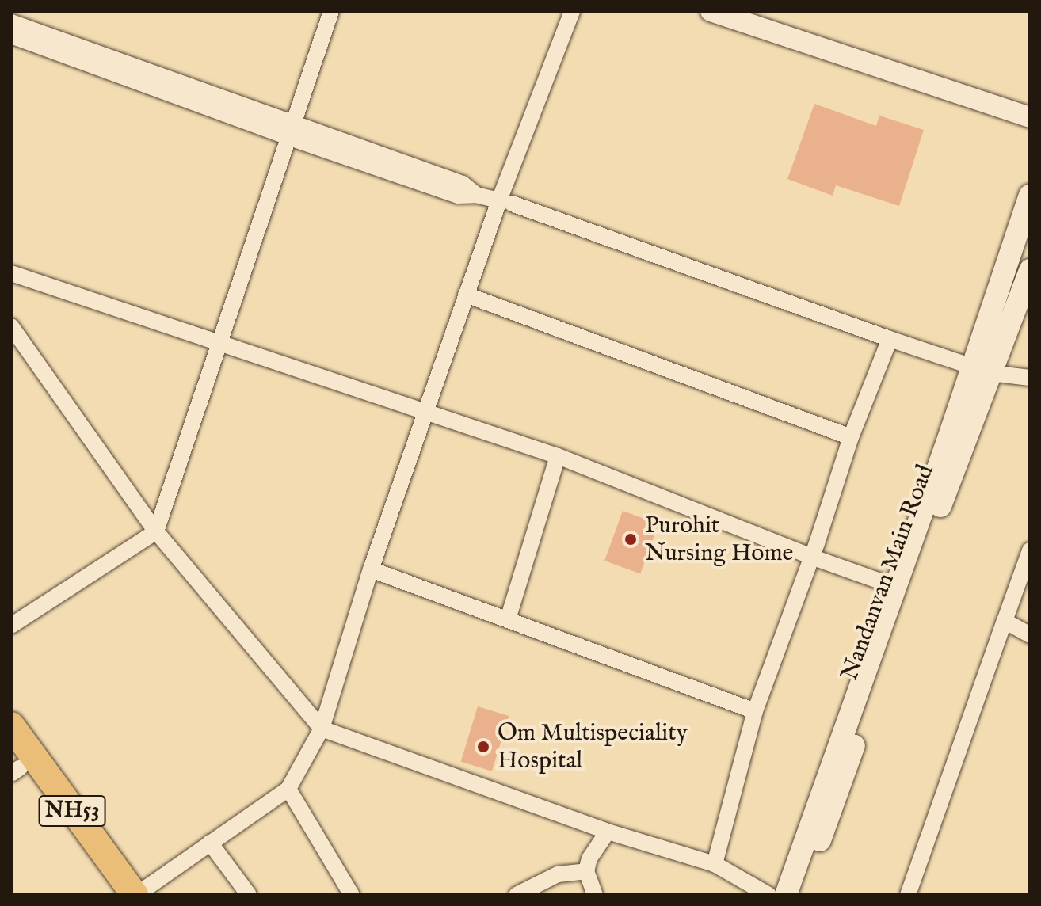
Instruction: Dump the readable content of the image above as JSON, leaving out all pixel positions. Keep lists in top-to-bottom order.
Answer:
{
  "streets": {
    "highway": ["NH53"],
    "main road": ["Nandanvan Main Road"]
  },
  "places": ["Purohit Nursing Home", "Om Multispeciality Hospital"]
}
